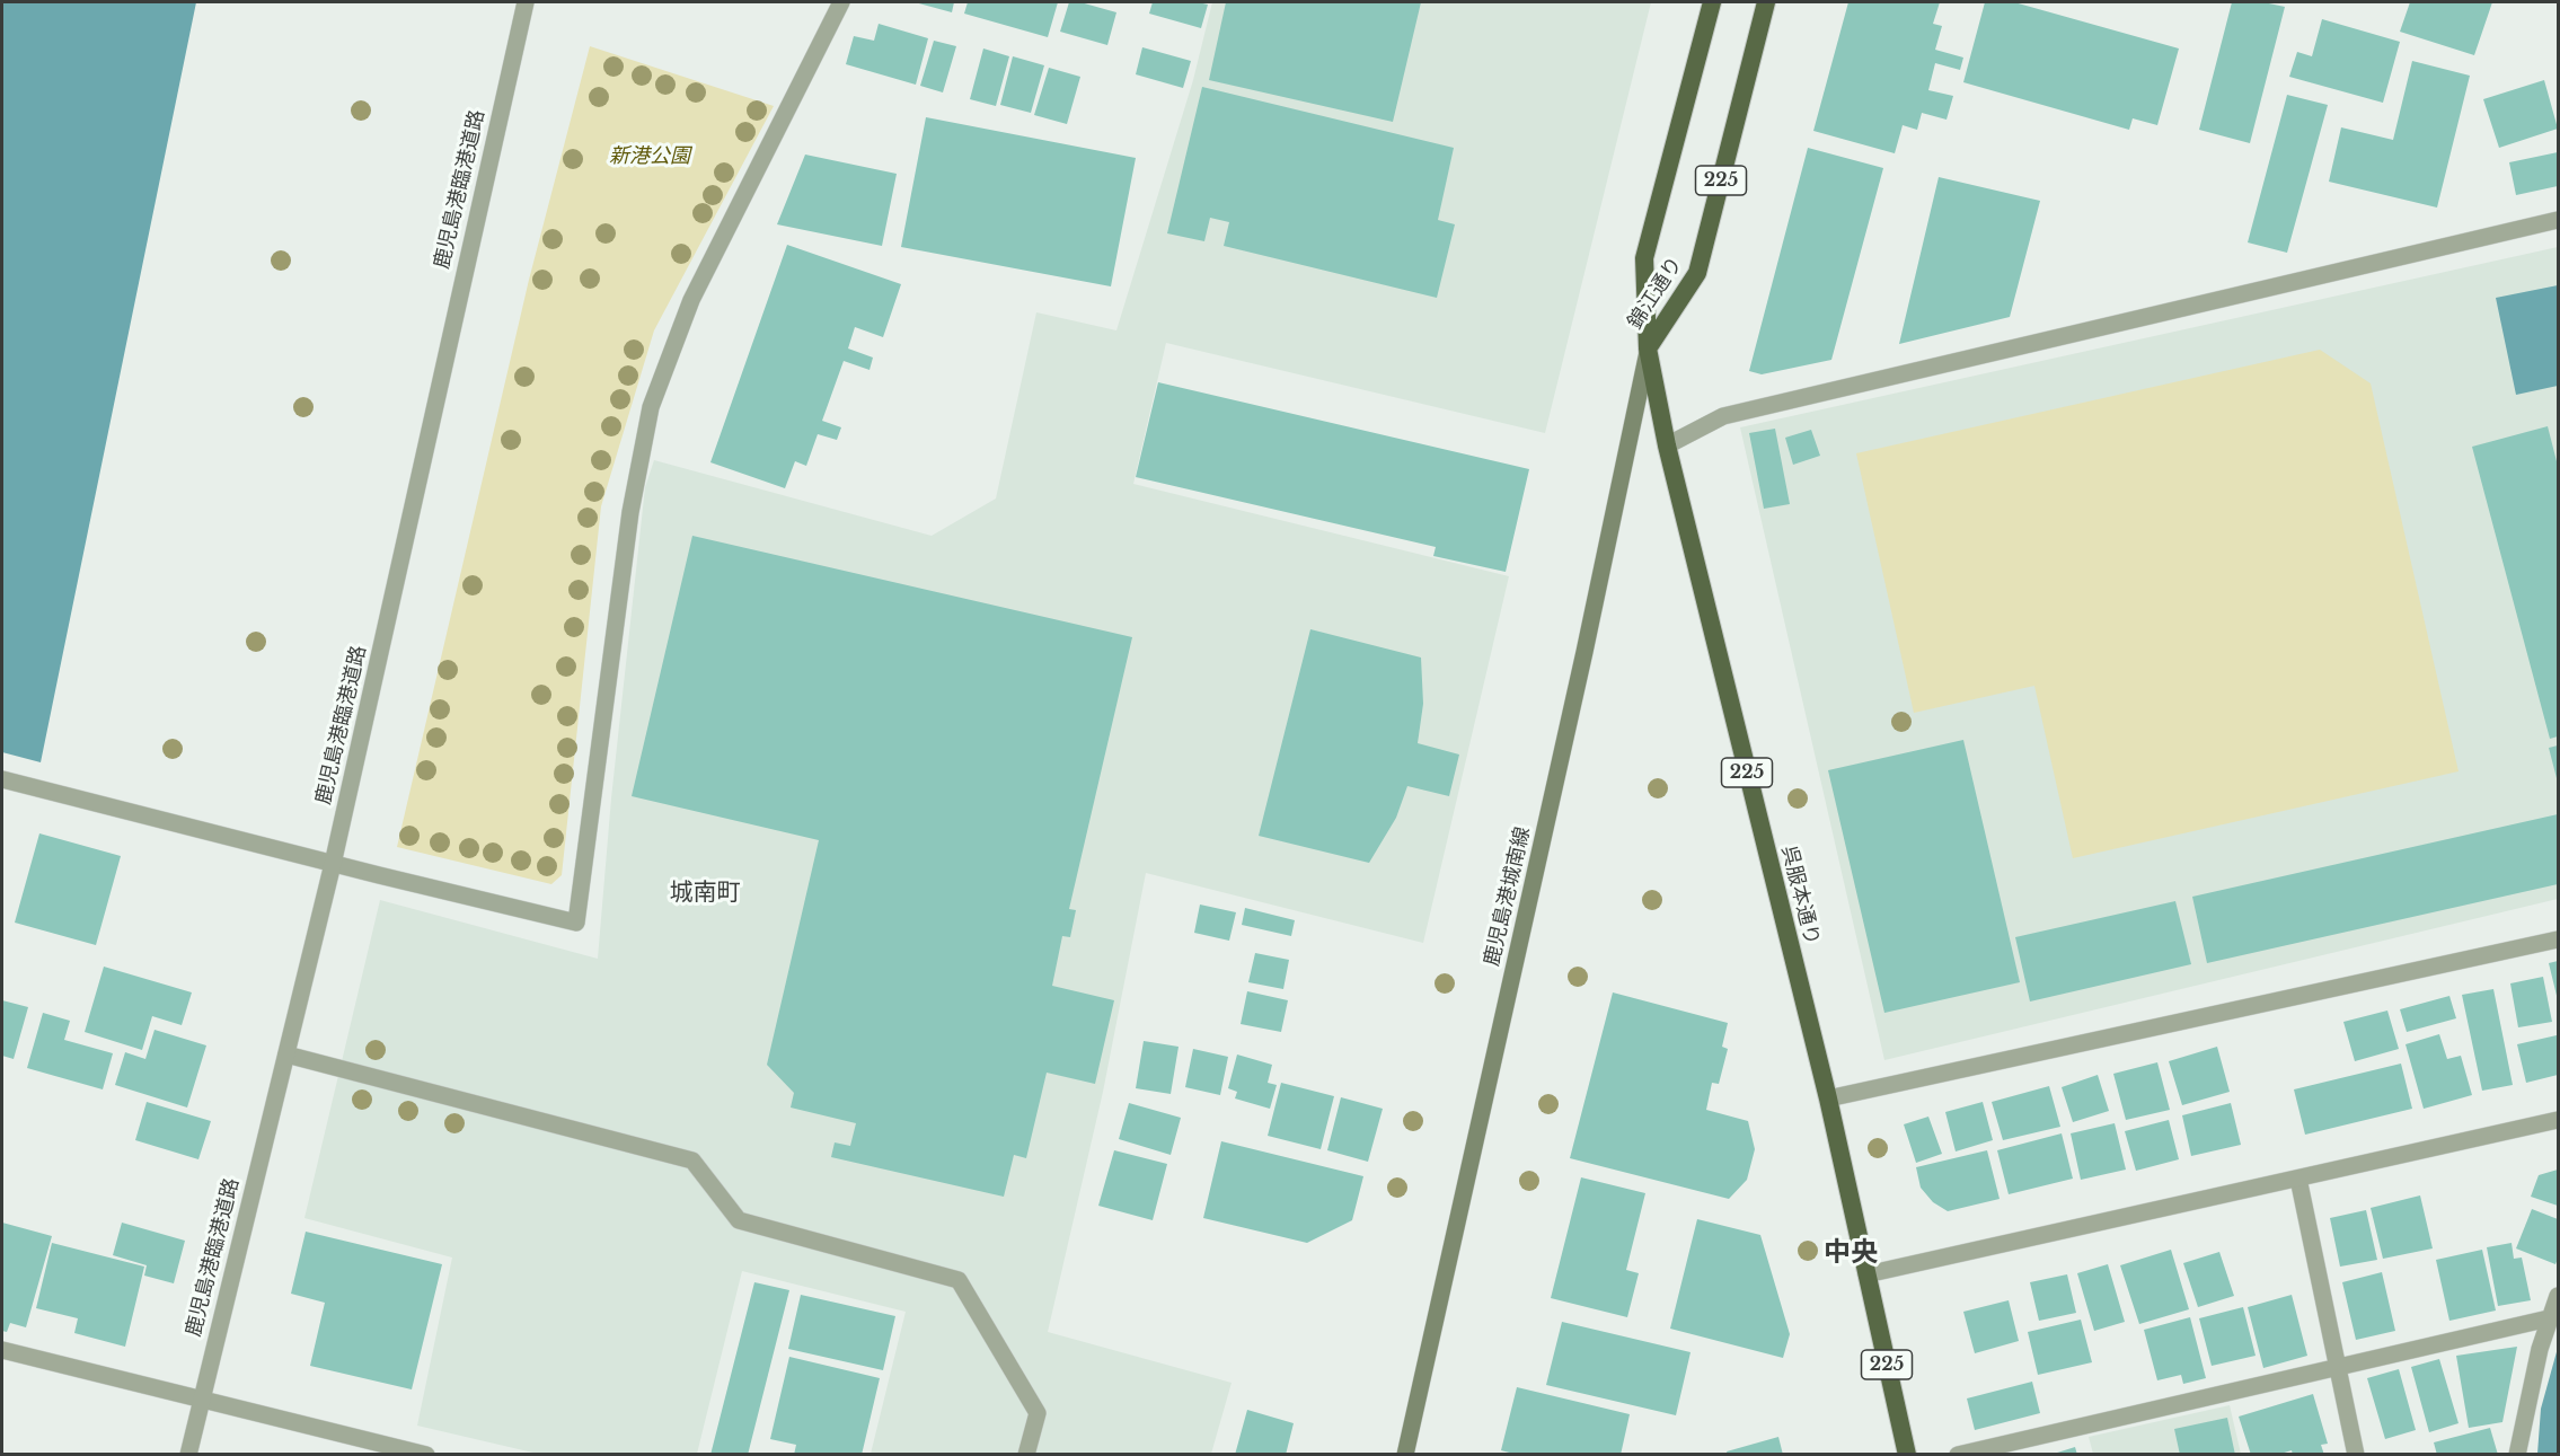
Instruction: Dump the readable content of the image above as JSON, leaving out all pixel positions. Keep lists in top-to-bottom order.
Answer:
{
  "streets": {
    "highway": ["225", "錦江通り", "呉服本通り"],
    "main road": ["鹿児島港城南線"],
    "street": ["鹿児島港臨港道路"]
  },
  "crossings": [
    ["錦江通り", "呉服本通り"],
    ["錦江通り", "鹿児島港城南線"],
    ["呉服本通り", "鹿児島港城南線"]
  ],
  "districts": ["城南町", "中央"],
  "parks": ["新港公園"]
}
